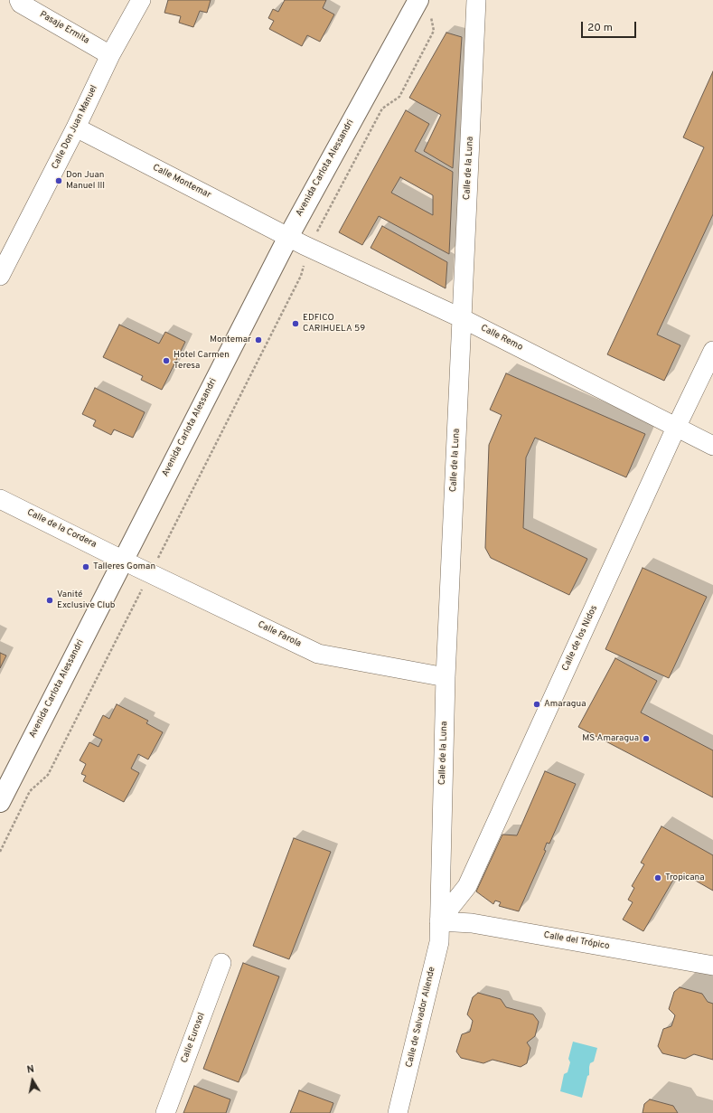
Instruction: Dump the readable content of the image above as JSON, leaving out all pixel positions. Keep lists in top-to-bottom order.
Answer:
{
  "streets": {
    "main road": ["Avenida Carlota Alessandri"],
    "street": [
      "Pasaje Ermita",
      "Calle Don Juan Manuel",
      "Calle de la Luna",
      "Calle Montemar",
      "Calle Remo",
      "Calle de la Cordera",
      "Calle Farola",
      "Calle de los Nidos",
      "Calle del Trópico",
      "Calle de Salvador Allende",
      "Calle Eurosol"
    ]
  },
  "crossings": [
    ["Pasaje Ermita", "Calle Don Juan Manuel"],
    ["Calle Don Juan Manuel", "Calle Montemar"],
    ["Avenida Carlota Alessandri", "Calle Montemar"],
    ["Avenida Carlota Alessandri", "Calle Remo"],
    ["Avenida Carlota Alessandri", "Calle de la Cordera"],
    ["Avenida Carlota Alessandri", "Calle Farola"],
    ["Calle de la Luna", "Calle Remo"],
    ["Calle de la Luna", "Calle Farola"],
    ["Calle de la Luna", "Calle de los Nidos"],
    ["Calle de la Luna", "Calle del Trópico"],
    ["Calle de la Luna", "Calle de Salvador Allende"],
    ["Calle Montemar", "Calle Remo"],
    ["Calle Remo", "Calle de los Nidos"],
    ["Calle de la Cordera", "Calle Farola"],
    ["Calle de los Nidos", "Calle del Trópico"],
    ["Calle de los Nidos", "Calle de Salvador Allende"],
    ["Calle del Trópico", "Calle de Salvador Allende"]
  ],
  "places": [
    "Don Juan Manuel III",
    "EDFICO CARIHUELA 59",
    "Montemar",
    "Hotel Carmen Teresa",
    "Talleres Goman",
    "Vanité Exclusive Club",
    "Amaragua",
    "MS Amaragua",
    "Tropicana"
  ],
  "scale_bar": "20 m",
  "north": "top"
}
